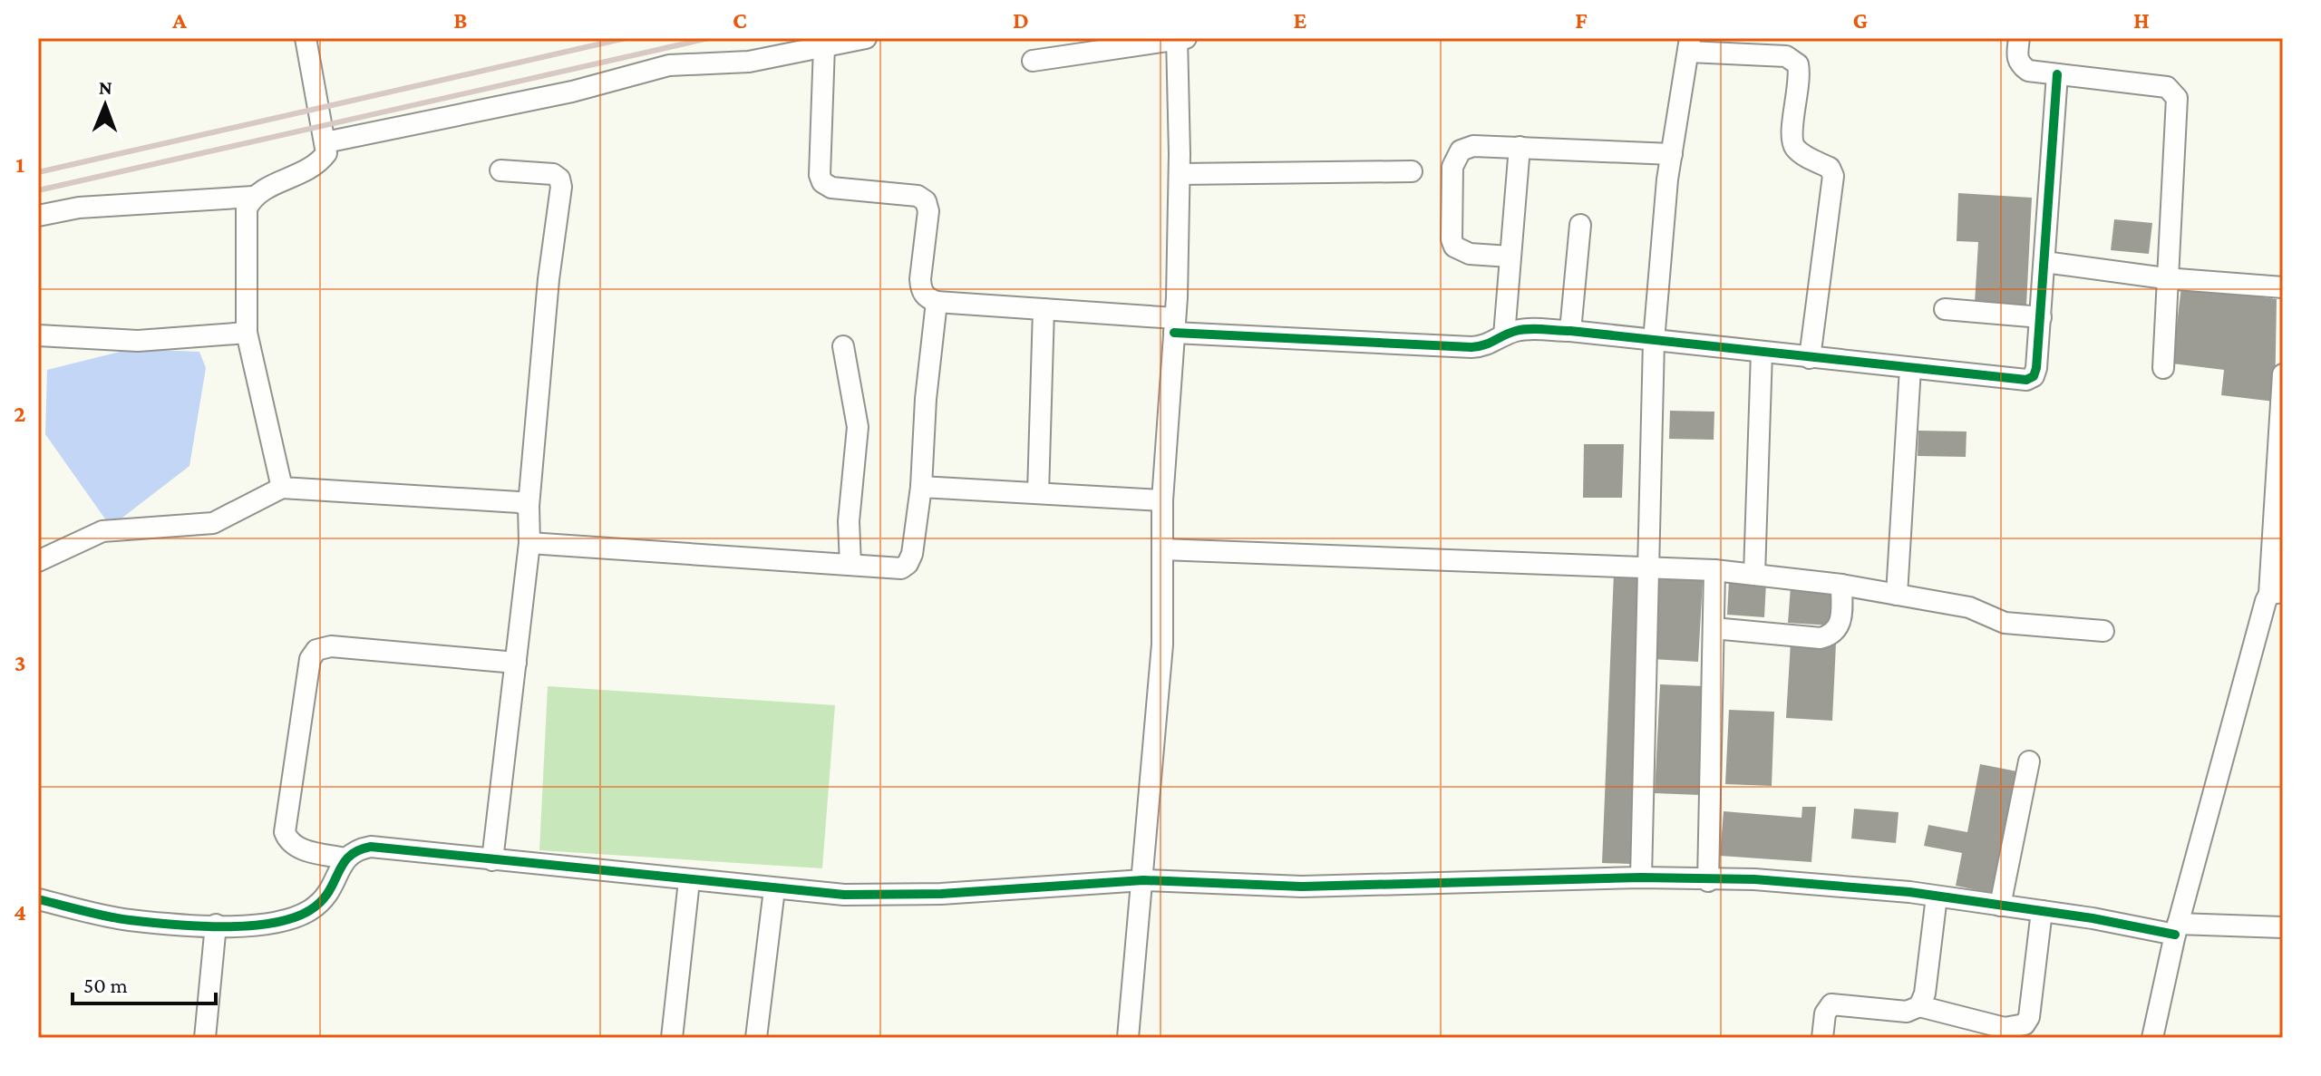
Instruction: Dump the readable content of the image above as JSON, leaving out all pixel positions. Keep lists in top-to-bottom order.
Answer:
{
  "scale_bar": "50 m",
  "north": "top",
  "grid": {
    "columns": [
      "A",
      "B",
      "C",
      "D",
      "E",
      "F",
      "G",
      "H"
    ],
    "rows": [
      "1",
      "2",
      "3",
      "4"
    ]
  }
}
